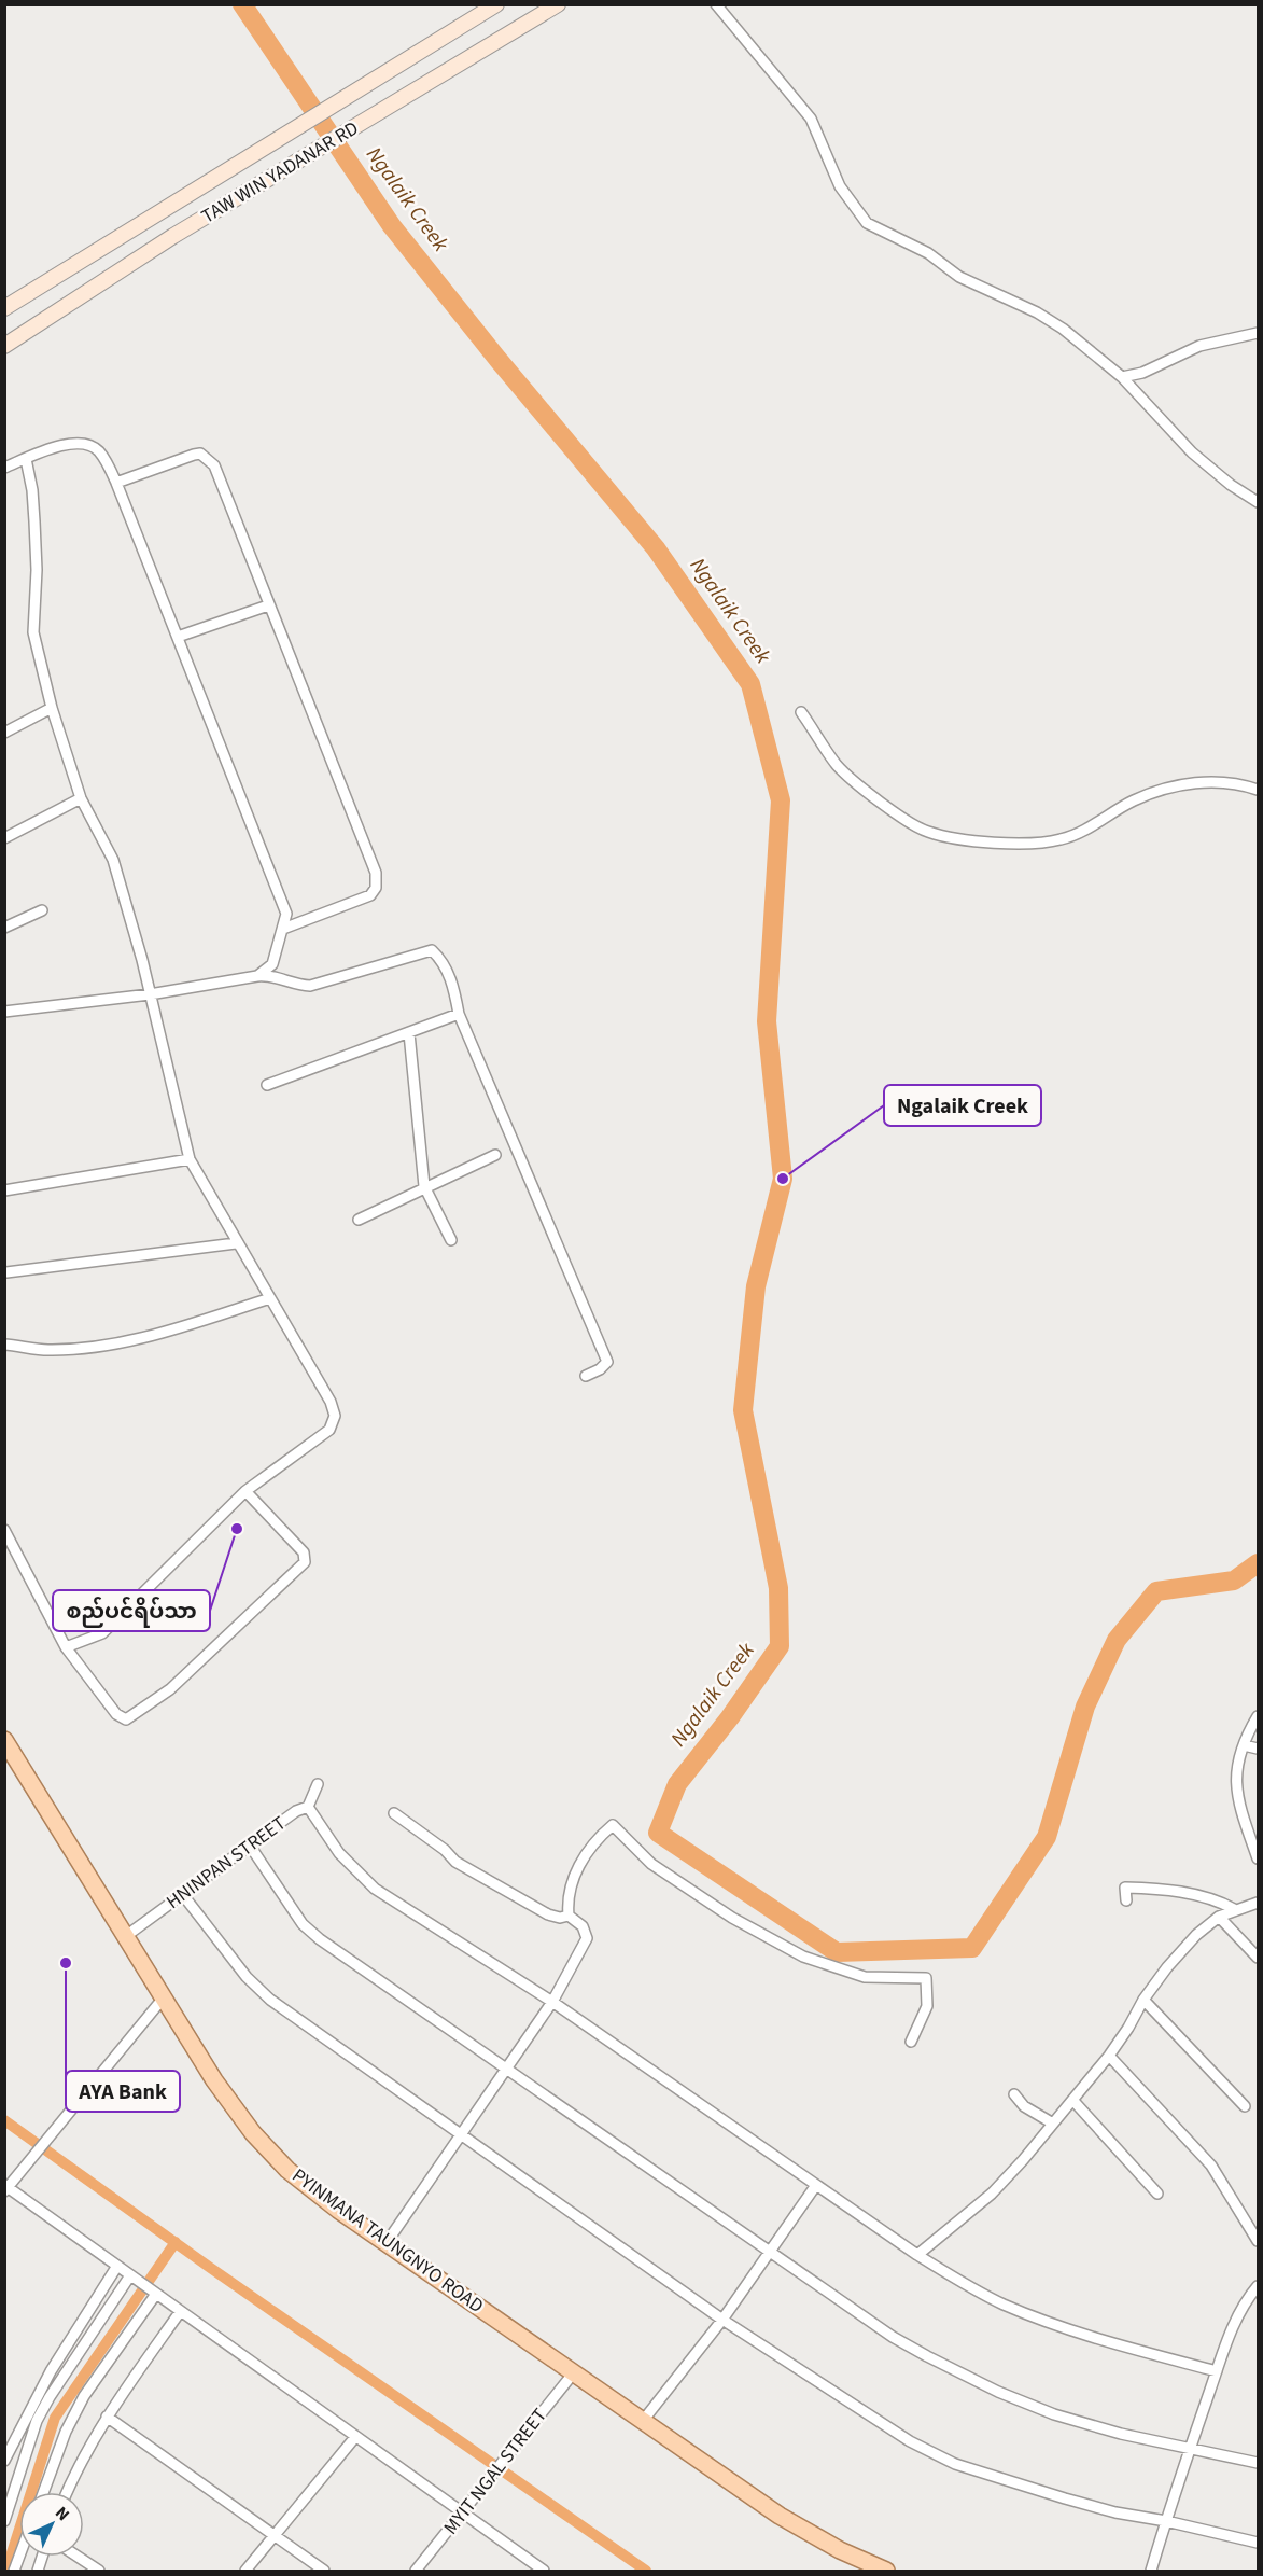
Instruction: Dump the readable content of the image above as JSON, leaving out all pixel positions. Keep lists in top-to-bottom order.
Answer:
{
  "streets": {
    "main road": ["TAW WIN YADANAR RD", "PYINMANA TAUNGNYO ROAD"],
    "street": ["HNINPAN STREET", "MYIT NGAL STREET"]
  },
  "crossings": [
    ["HNINPAN STREET", "PYINMANA TAUNGNYO ROAD"],
    ["PYINMANA TAUNGNYO ROAD", "MYIT NGAL STREET"]
  ],
  "water": ["Ngalaik Creek"],
  "places": ["Ngalaik Creek", "စည်ပင်ရိပ်သာ", "AYA Bank"],
  "north": "top right"
}
